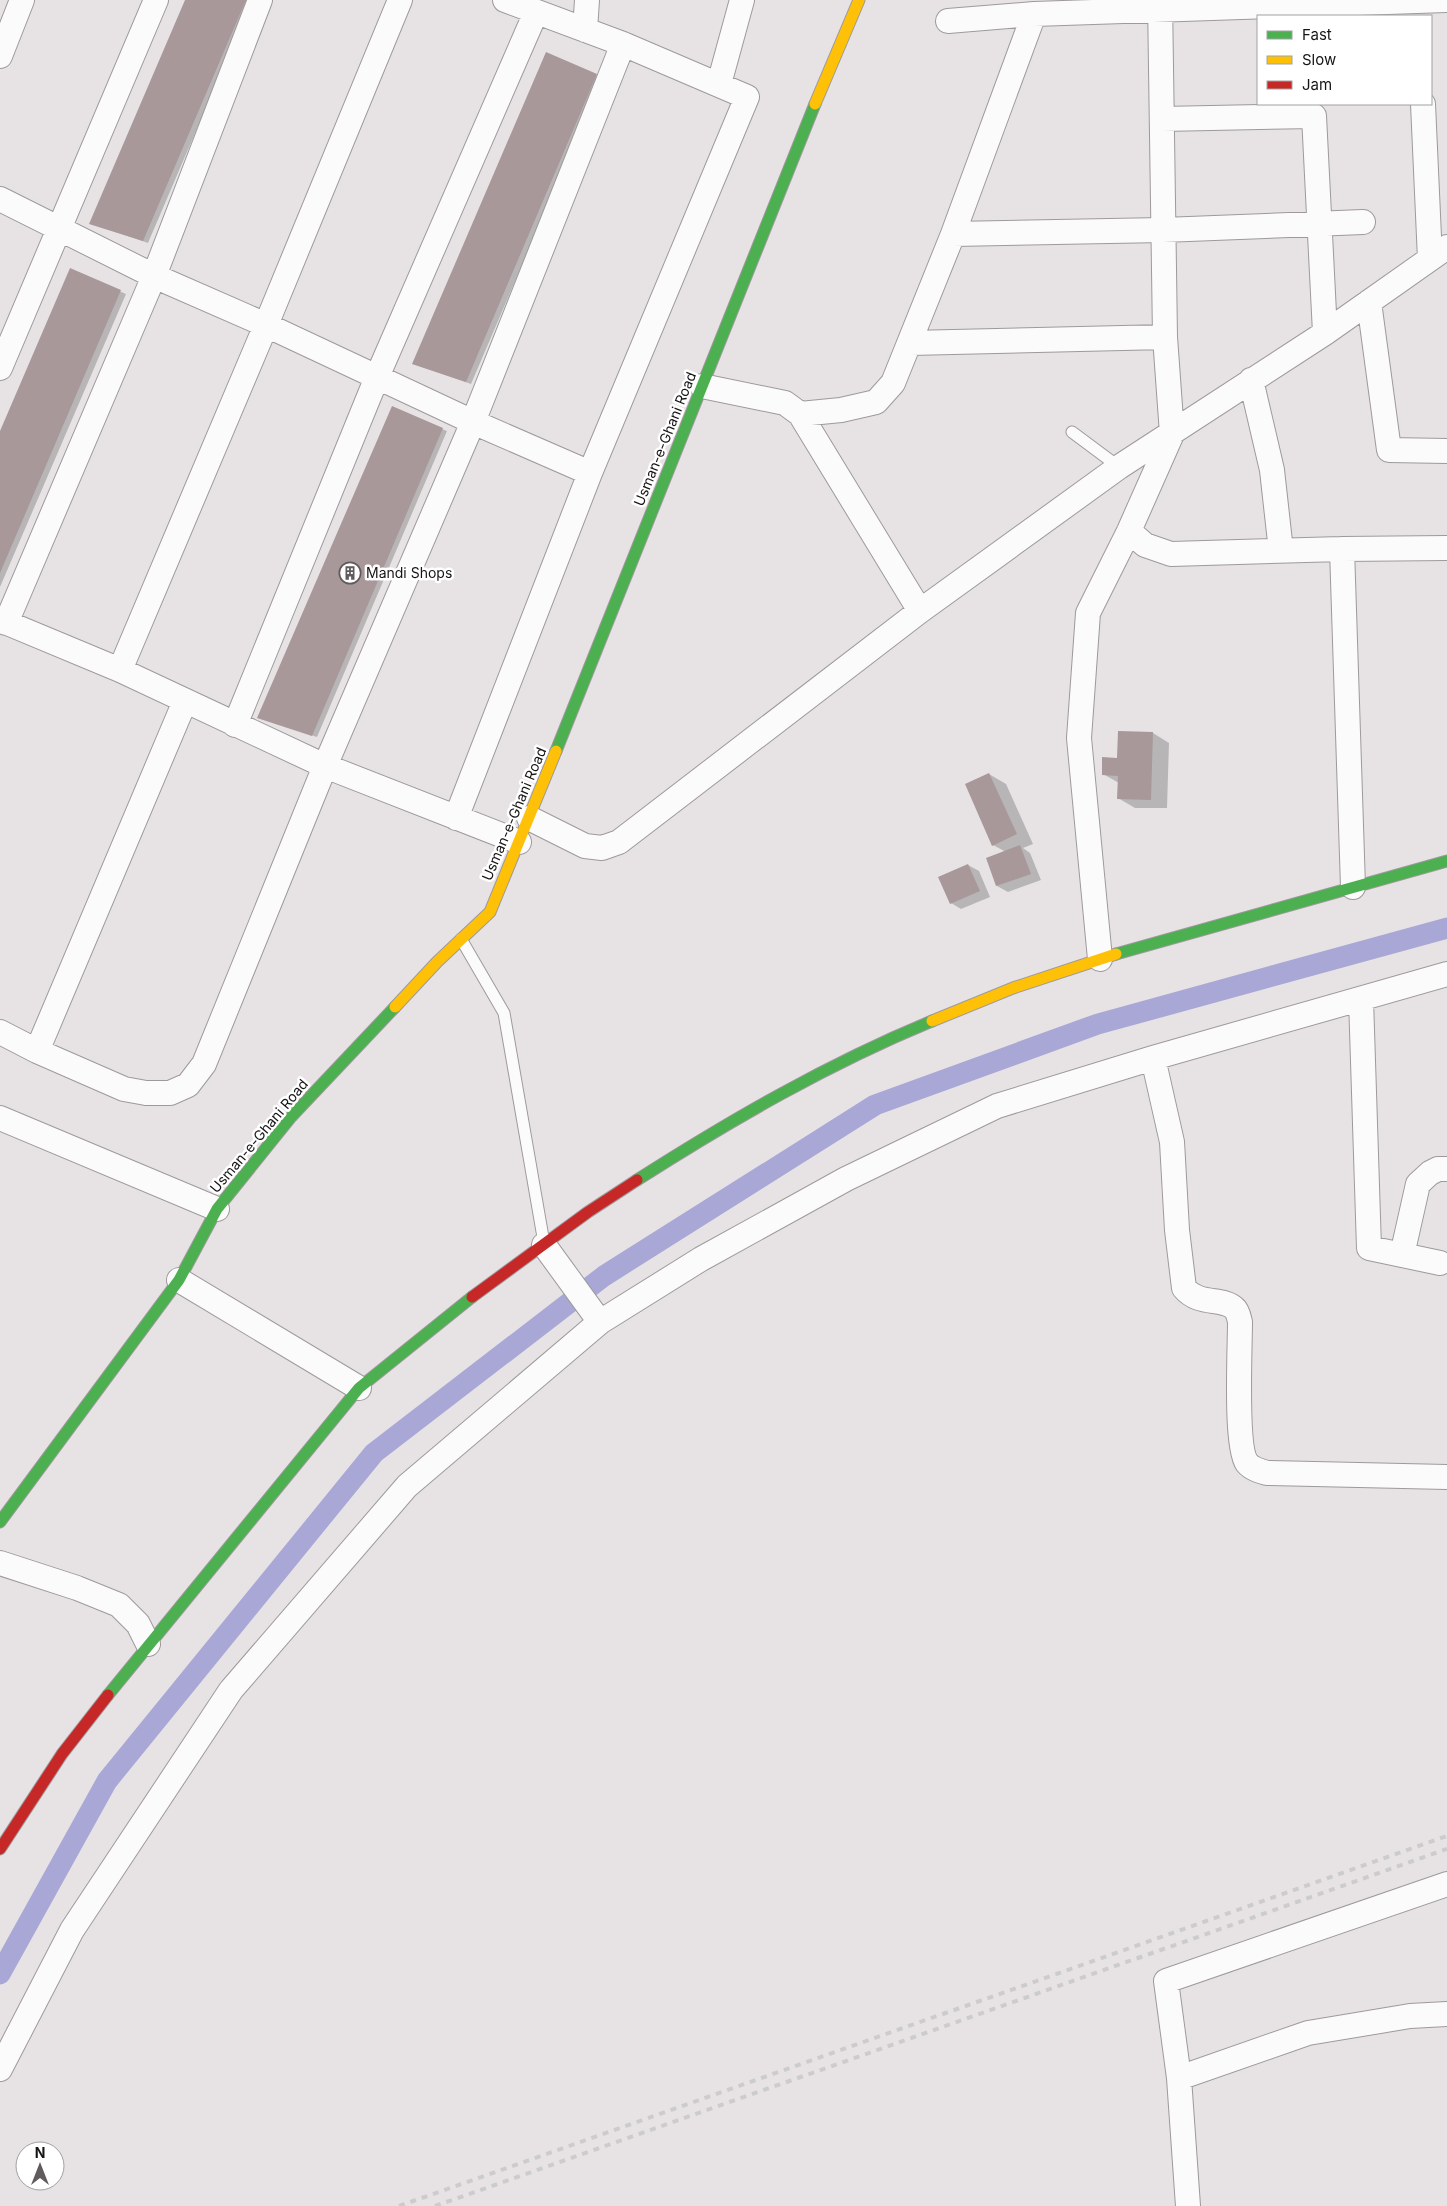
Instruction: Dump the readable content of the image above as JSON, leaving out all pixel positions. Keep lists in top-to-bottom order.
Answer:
{
  "streets": {
    "street": ["Usman-e-Ghani Road"]
  },
  "places": {
    "building": ["Mandi Shops"]
  },
  "legend": ["Fast", "Slow", "Jam"],
  "north": "top"
}
